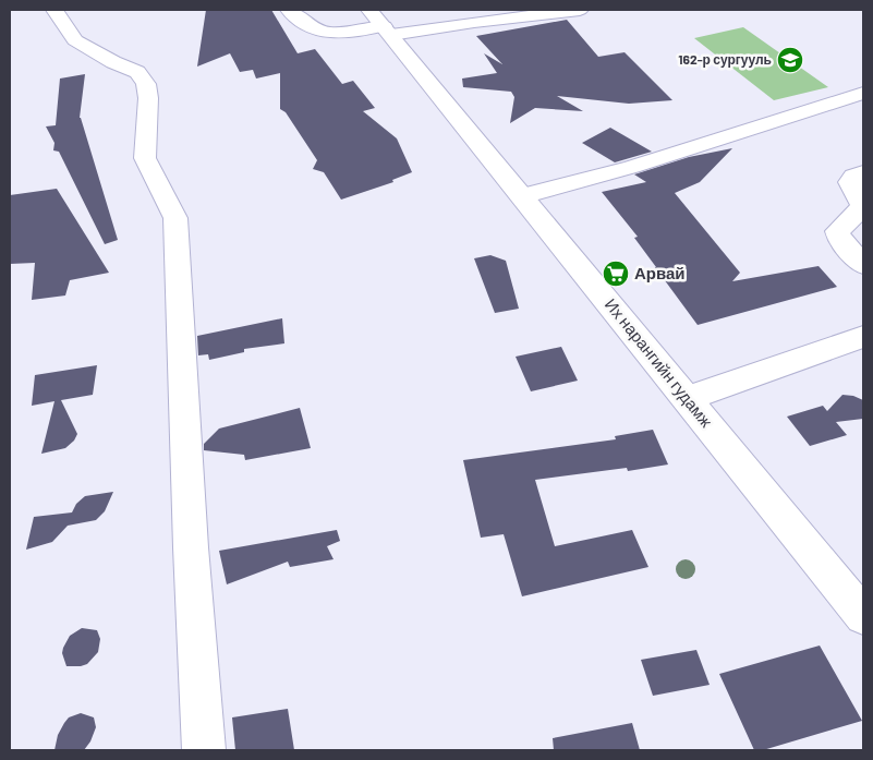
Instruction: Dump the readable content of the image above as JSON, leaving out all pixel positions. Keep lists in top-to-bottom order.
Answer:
{
  "streets": {
    "street": ["Их нарангийн гудамж"]
  },
  "places": {
    "school or university": ["162-р сургууль"],
    "supermarket": ["Арвай"]
  }
}
